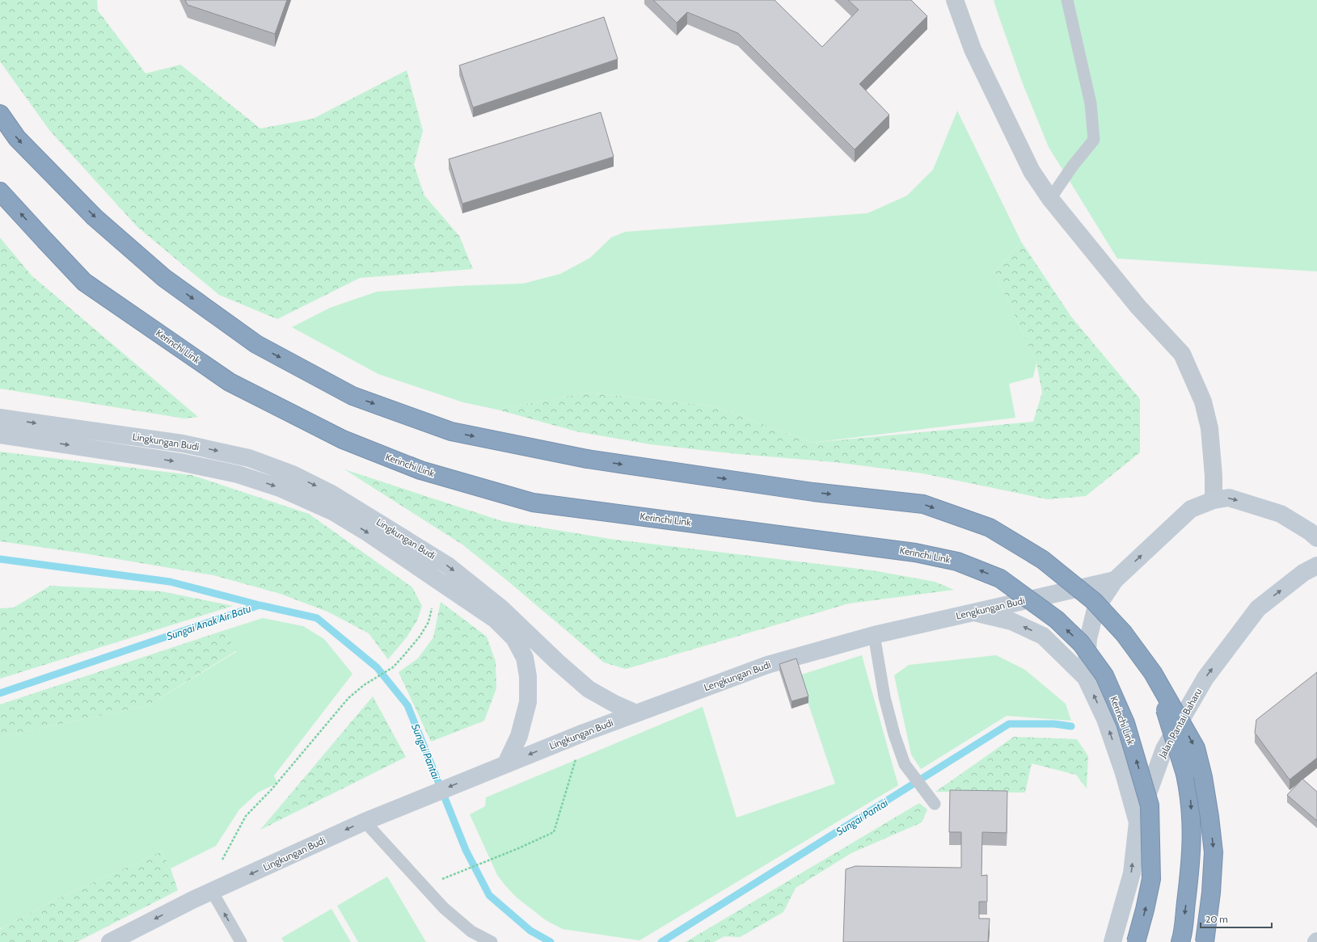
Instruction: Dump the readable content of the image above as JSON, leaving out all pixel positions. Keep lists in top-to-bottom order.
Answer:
{
  "streets": {
    "highway": ["Kerinchi Link"],
    "street": ["Lingkungan Budi", "Lengkungan Budi", "Jalan Pantai Baharu"]
  },
  "crossings": [
    ["Lingkungan Budi", "Lengkungan Budi"]
  ],
  "water": ["Sungai Anak Air Batu", "Sungai Pantai"],
  "scale_bar": "20 m"
}
